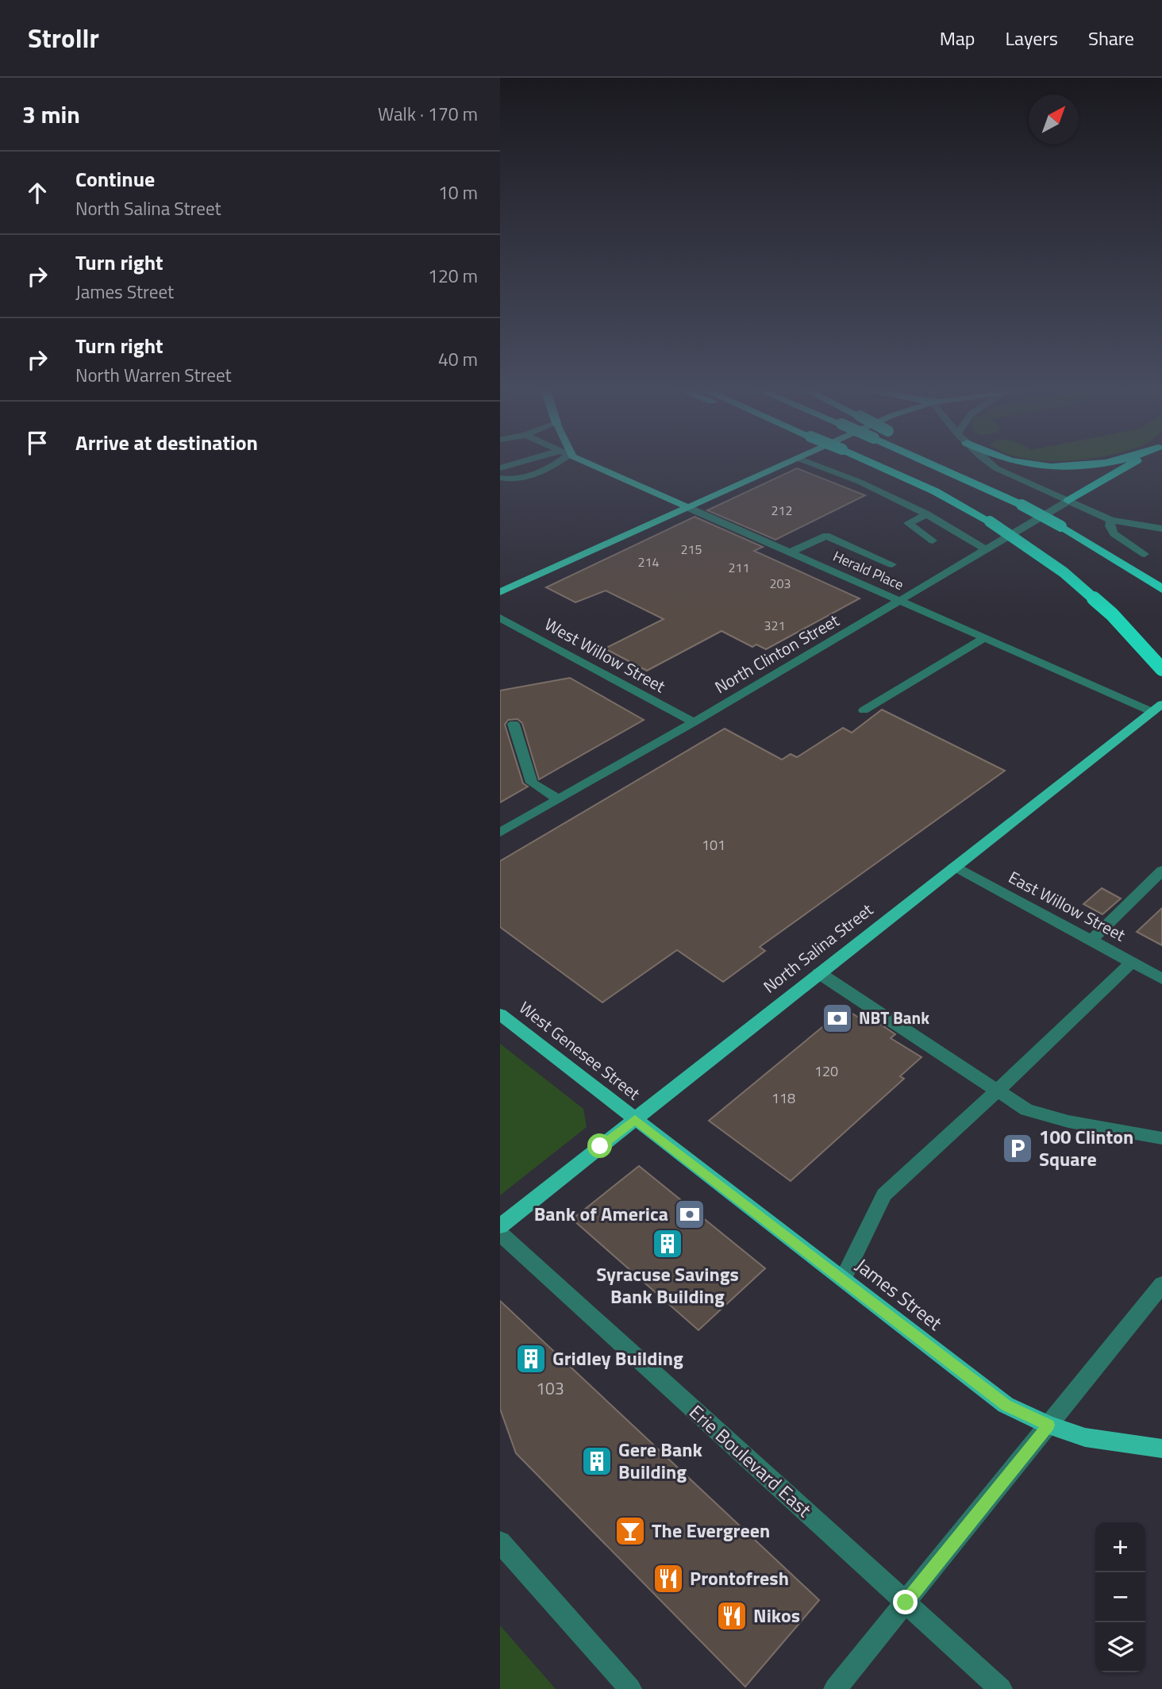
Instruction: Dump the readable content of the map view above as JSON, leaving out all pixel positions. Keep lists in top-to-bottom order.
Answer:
{
  "streets": {
    "main road": [
      "Herald Place",
      "North Salina Street",
      "West Genesee Street",
      "James Street"
    ],
    "street": [
      "North Clinton Street",
      "West Willow Street",
      "East Willow Street",
      "Erie Boulevard East"
    ]
  },
  "crossings": [
    ["Herald Place", "North Clinton Street"],
    ["Herald Place", "North Salina Street"],
    ["North Clinton Street", "West Willow Street"],
    ["East Willow Street", "North Salina Street"],
    ["North Salina Street", "West Genesee Street"],
    ["North Salina Street", "James Street"],
    ["West Genesee Street", "James Street"]
  ],
  "places": {
    "bank": ["NBT Bank", "Bank of America"],
    "parking": ["100 Clinton Square"],
    "building": ["Syracuse Savings Bank Building", "Gridley Building", "Gere Bank Building"],
    "bar": ["The Evergreen"],
    "restaurant": ["Prontofresh", "Nikos"]
  },
  "house_numbers": [
    "212",
    "215",
    "214",
    "211",
    "203",
    "321",
    "101",
    "120",
    "118",
    "103"
  ],
  "north": "top right",
  "page": {
    "header": "Strollr",
    "nav": ["Map", "Layers", "Share"],
    "heading": ["3 min", "Walk · 170 m"],
    "list": [
      ["Continue", "North Salina Street", "10 m"],
      ["Turn right", "James Street", "120 m"],
      ["Turn right", "North Warren Street", "40 m"],
      "Arrive at destination"
    ],
    "map_buttons": ["+", "−"]
  }
}
